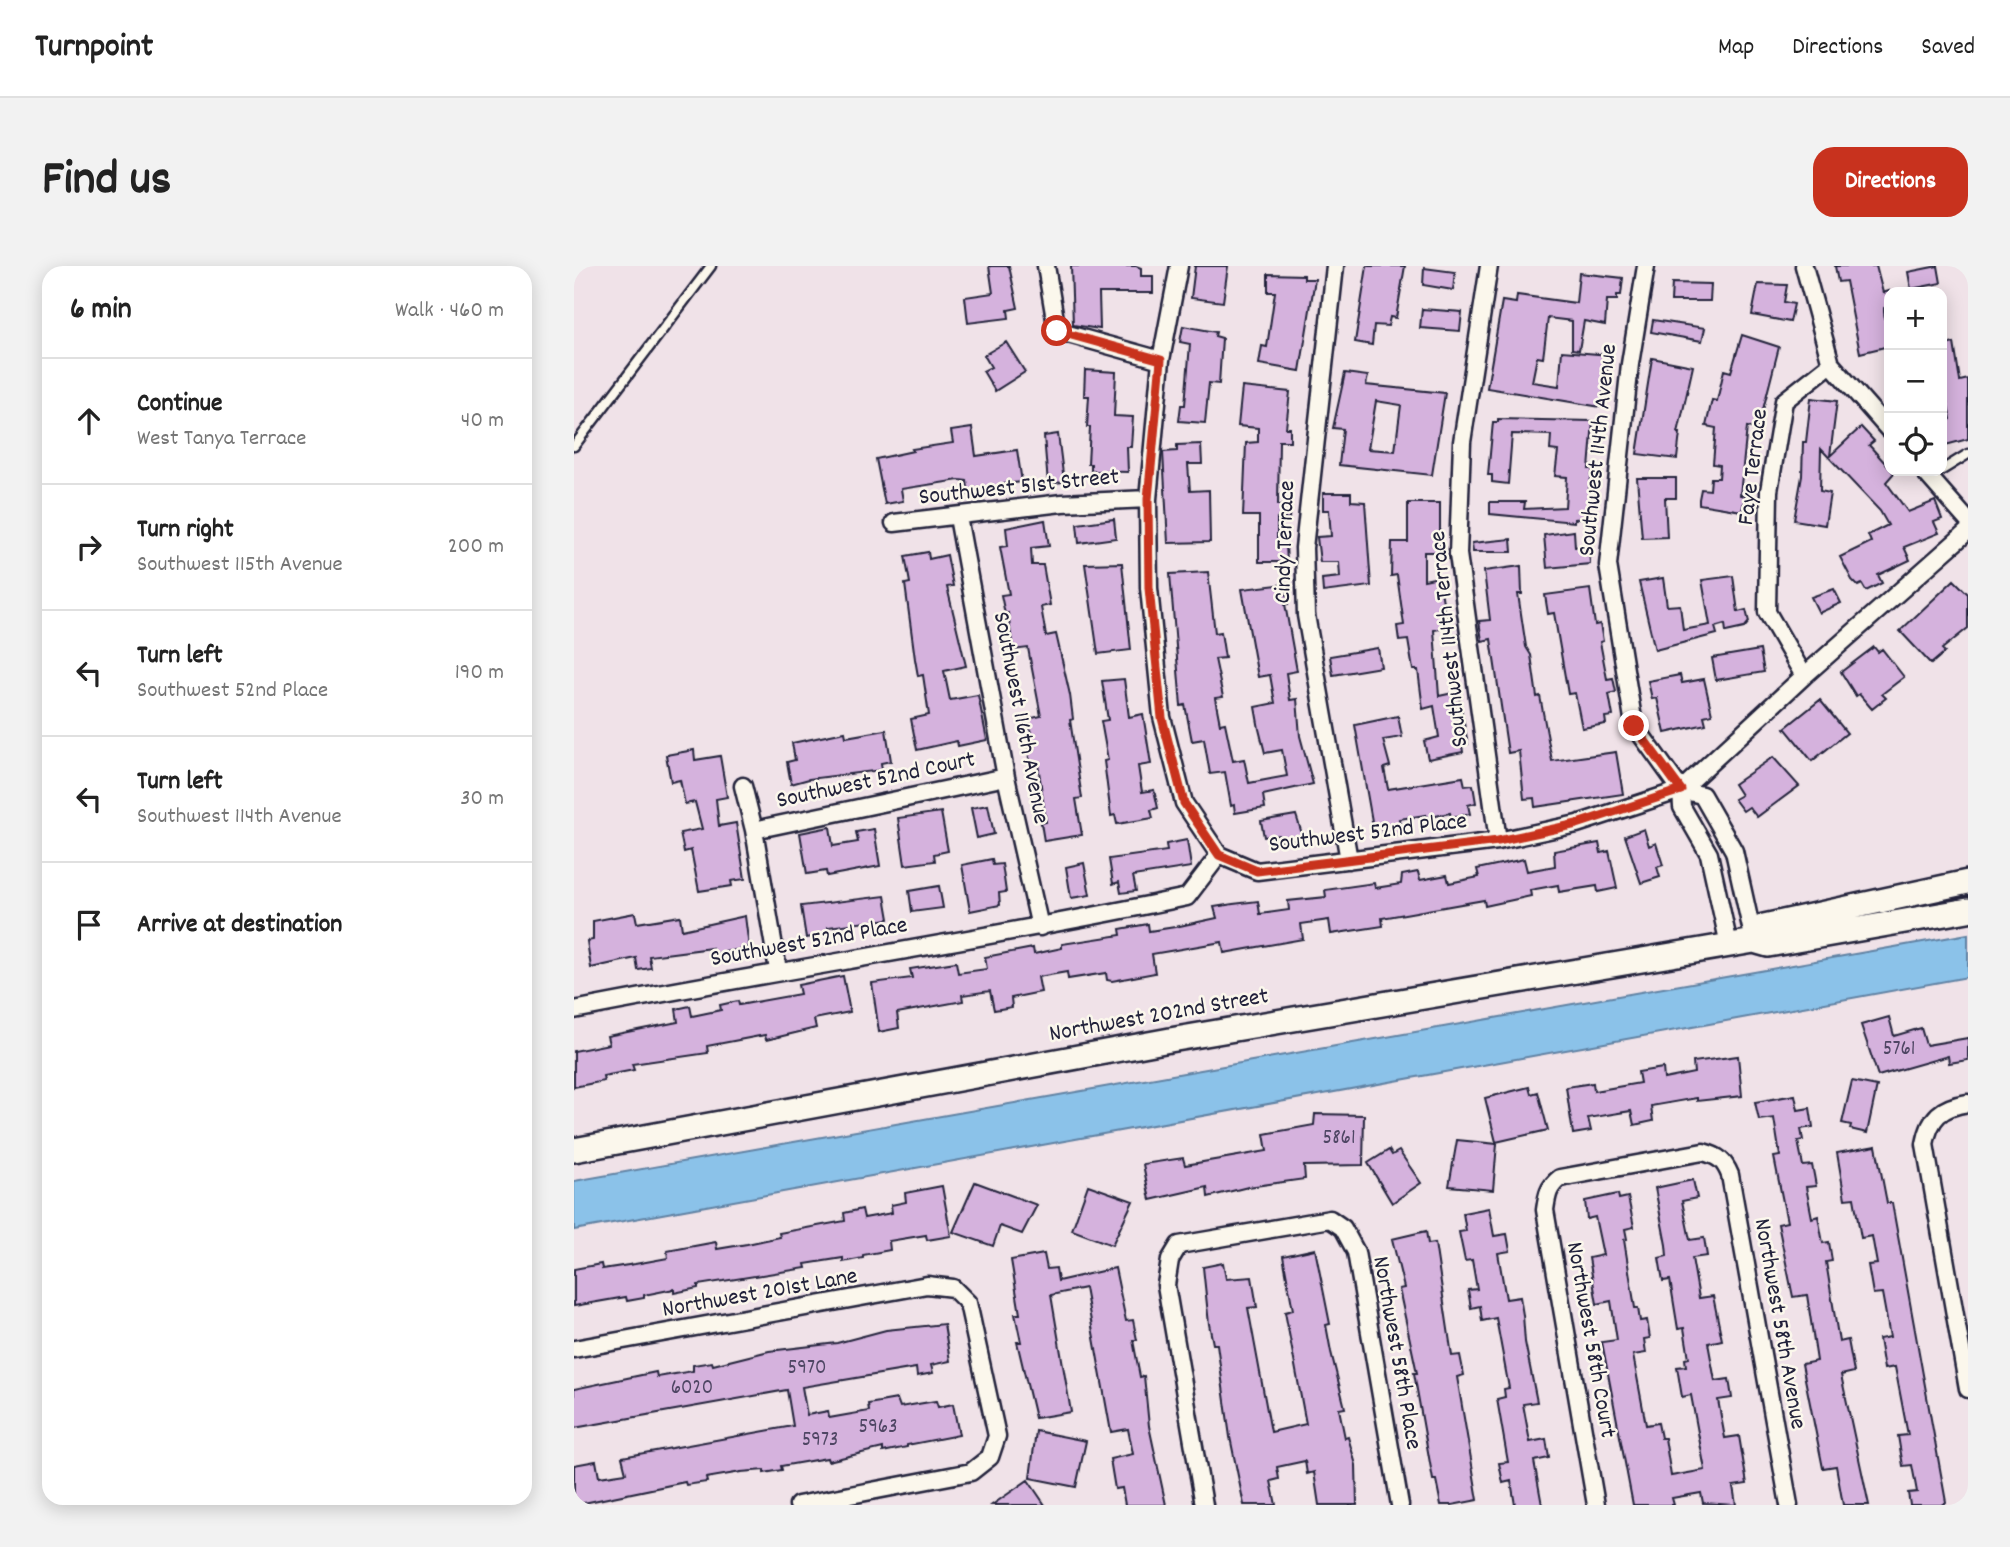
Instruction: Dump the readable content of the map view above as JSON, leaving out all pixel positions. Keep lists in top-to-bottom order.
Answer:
{
  "streets": {
    "street": [
      "Southwest 114th Avenue",
      "Faye Terrace",
      "Southwest 51st Street",
      "Cindy Terrace",
      "Southwest 114th Terrace",
      "Southwest 116th Avenue",
      "Southwest 52nd Court",
      "Southwest 52nd Place",
      "Northwest 202nd Street",
      "Northwest 201st Lane",
      "Northwest 58th Avenue",
      "Northwest 58th Court",
      "Northwest 58th Place"
    ]
  },
  "crossings": [
    ["Southwest 114th Avenue", "Southwest 52nd Place"],
    ["Southwest 114th Avenue", "Northwest 202nd Street"],
    ["Faye Terrace", "Southwest 52nd Place"],
    ["Southwest 51st Street", "Southwest 116th Avenue"],
    ["Cindy Terrace", "Southwest 52nd Place"],
    ["Southwest 114th Terrace", "Southwest 52nd Place"],
    ["Southwest 116th Avenue", "Southwest 52nd Court"],
    ["Southwest 116th Avenue", "Southwest 52nd Place"],
    ["Northwest 58th Avenue", "Northwest 58th Court"]
  ],
  "house_numbers": [
    "5761",
    "5861",
    "5970",
    "6020",
    "5963",
    "5973"
  ],
  "page": {
    "header": "Turnpoint",
    "nav": ["Map", "Directions", "Saved"],
    "title": "Find us",
    "buttons": "Directions",
    "heading": ["6 min", "Walk · 460 m"],
    "map_buttons": ["+", "−"],
    "list": [
      ["Continue", "West Tanya Terrace", "40 m"],
      ["Turn right", "Southwest 115th Avenue", "200 m"],
      ["Turn left", "Southwest 52nd Place", "190 m"],
      ["Turn left", "Southwest 114th Avenue", "30 m"],
      "Arrive at destination"
    ]
  }
}
